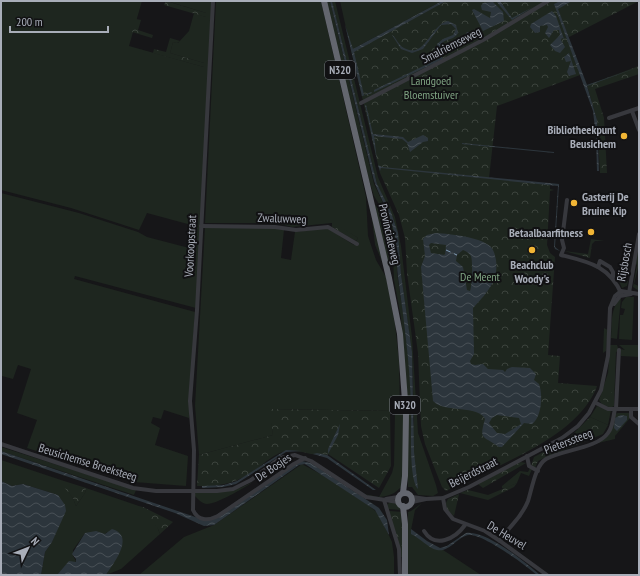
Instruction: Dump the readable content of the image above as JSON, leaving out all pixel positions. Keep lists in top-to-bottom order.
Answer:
{
  "streets": {
    "highway": ["N320", "Provincialeweg"],
    "street": [
      "Smalriemseweg",
      "Zwaluwweg",
      "Voorkoopstraat",
      "Rijsbosch",
      "Pieterssteeg",
      "Beusichemse Broeksteeg",
      "De Bosjes",
      "Beijerdstraat",
      "De Heuvel"
    ]
  },
  "crossings": [
    ["Zwaluwweg", "Voorkoopstraat"],
    ["Provincialeweg", "De Bosjes"],
    ["Provincialeweg", "Beijerdstraat"],
    ["Voorkoopstraat", "Beusichemse Broeksteeg"],
    ["Voorkoopstraat", "De Bosjes"],
    ["Pieterssteeg", "Beijerdstraat"],
    ["Pieterssteeg", "De Heuvel"],
    ["Beusichemse Broeksteeg", "De Bosjes"],
    ["De Bosjes", "Beijerdstraat"],
    ["Beijerdstraat", "De Heuvel"]
  ],
  "parks": ["Landgoed Bloemstuiver", "De Meent"],
  "places": [
    "Bibliotheekpunt Beusichem",
    "Gasterij De Bruine Kip",
    "Betaalbaarfitness",
    "Beachclub Woody's"
  ],
  "scale_bar": "200 m",
  "north": "top right"
}
